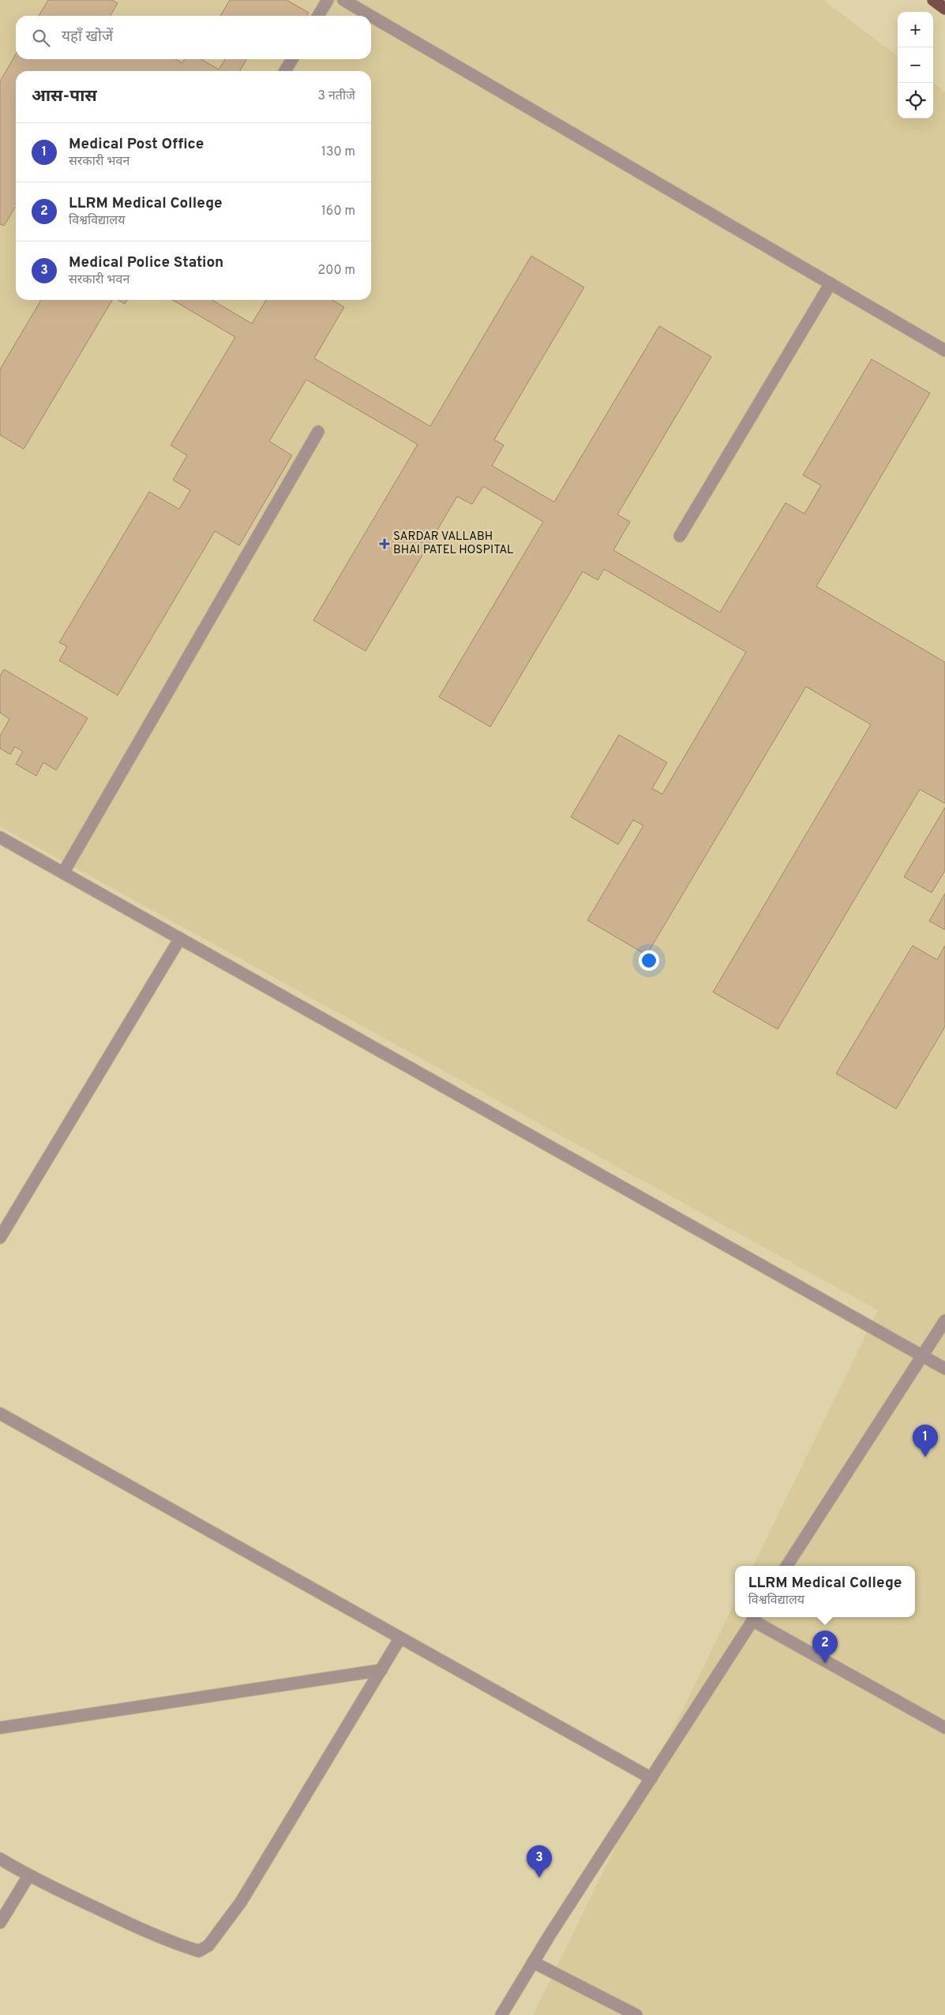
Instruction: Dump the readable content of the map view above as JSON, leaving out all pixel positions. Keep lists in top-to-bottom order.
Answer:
{
  "places": {
    "health": ["SARDAR VALLABH BHAI PATEL HOSPITAL"]
  },
  "page": {
    "map_buttons": ["+", "−"],
    "search": "यहाँ खोजें",
    "heading": ["आस-पास", "3 नतीजे"],
    "list": [
      {
        "mark": "1",
        "name": "Medical Post Office",
        "note": "सरकारी भवन",
        "value": "130 m"
      },
      {
        "mark": "2",
        "name": "LLRM Medical College",
        "note": "विश्वविद्यालय",
        "value": "160 m"
      },
      {
        "mark": "3",
        "name": "Medical Police Station",
        "note": "सरकारी भवन",
        "value": "200 m"
      }
    ],
    "pins": ["1", "2", "3"],
    "popup": ["LLRM Medical College", "विश्वविद्यालय"]
  }
}
